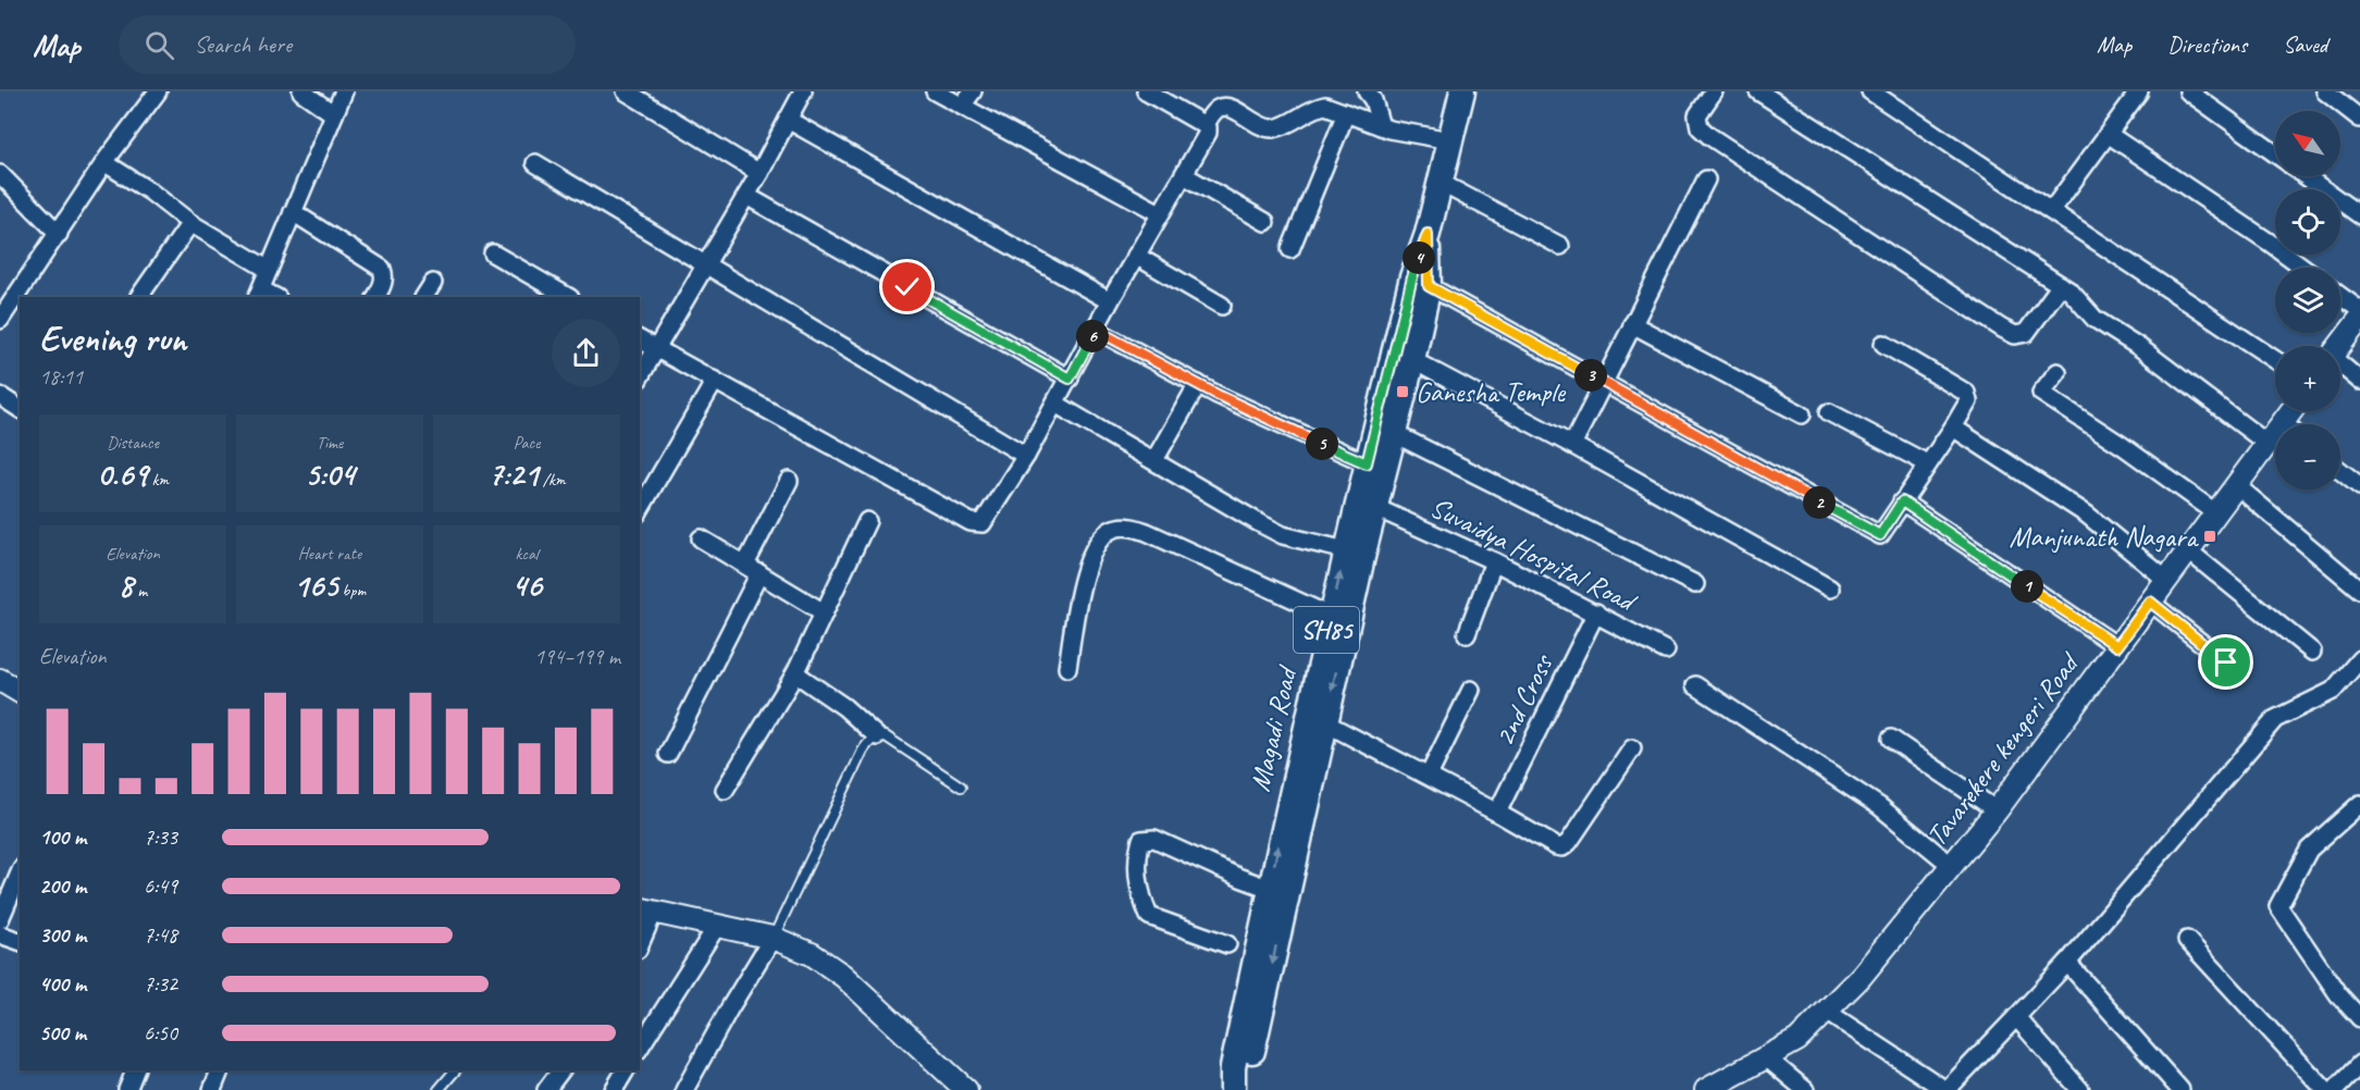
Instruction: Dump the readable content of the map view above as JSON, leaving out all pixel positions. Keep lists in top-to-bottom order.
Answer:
{
  "streets": {
    "main road": ["SH85", "Magadi Road", "Tavarekere kengeri Road"],
    "street": ["Suvaidya Hospital Road", "2nd Cross"]
  },
  "crossings": [
    ["Suvaidya Hospital Road", "2nd Cross"],
    ["Suvaidya Hospital Road", "Magadi Road"]
  ],
  "places": {
    "transit": ["Ganesha Temple", "Manjunath Nagara"]
  },
  "north": "top left",
  "page": {
    "header": "Map",
    "search": "Search here",
    "nav": ["Map", "Directions", "Saved"],
    "map_buttons": ["+", "−"],
    "pins": [
      "4",
      "6",
      "3",
      "5",
      "2",
      "1"
    ],
    "heading": ["Evening run", "18:11"],
    "stats": [
      ["Distance", "0.69 km"],
      ["Time", "5:04"],
      ["Pace", "7:21 /km"],
      ["Elevation", "8 m"],
      ["Heart rate", "165 bpm"],
      ["kcal", "46"]
    ],
    "chart": ["Elevation", "194–199 m"],
    "list": [
      {
        "name": "100 m",
        "note": "7:33"
      },
      {
        "name": "200 m",
        "note": "6:49"
      },
      {
        "name": "300 m",
        "note": "7:48"
      },
      {
        "name": "400 m",
        "note": "7:32"
      },
      {
        "name": "500 m",
        "note": "6:50"
      }
    ]
  }
}
